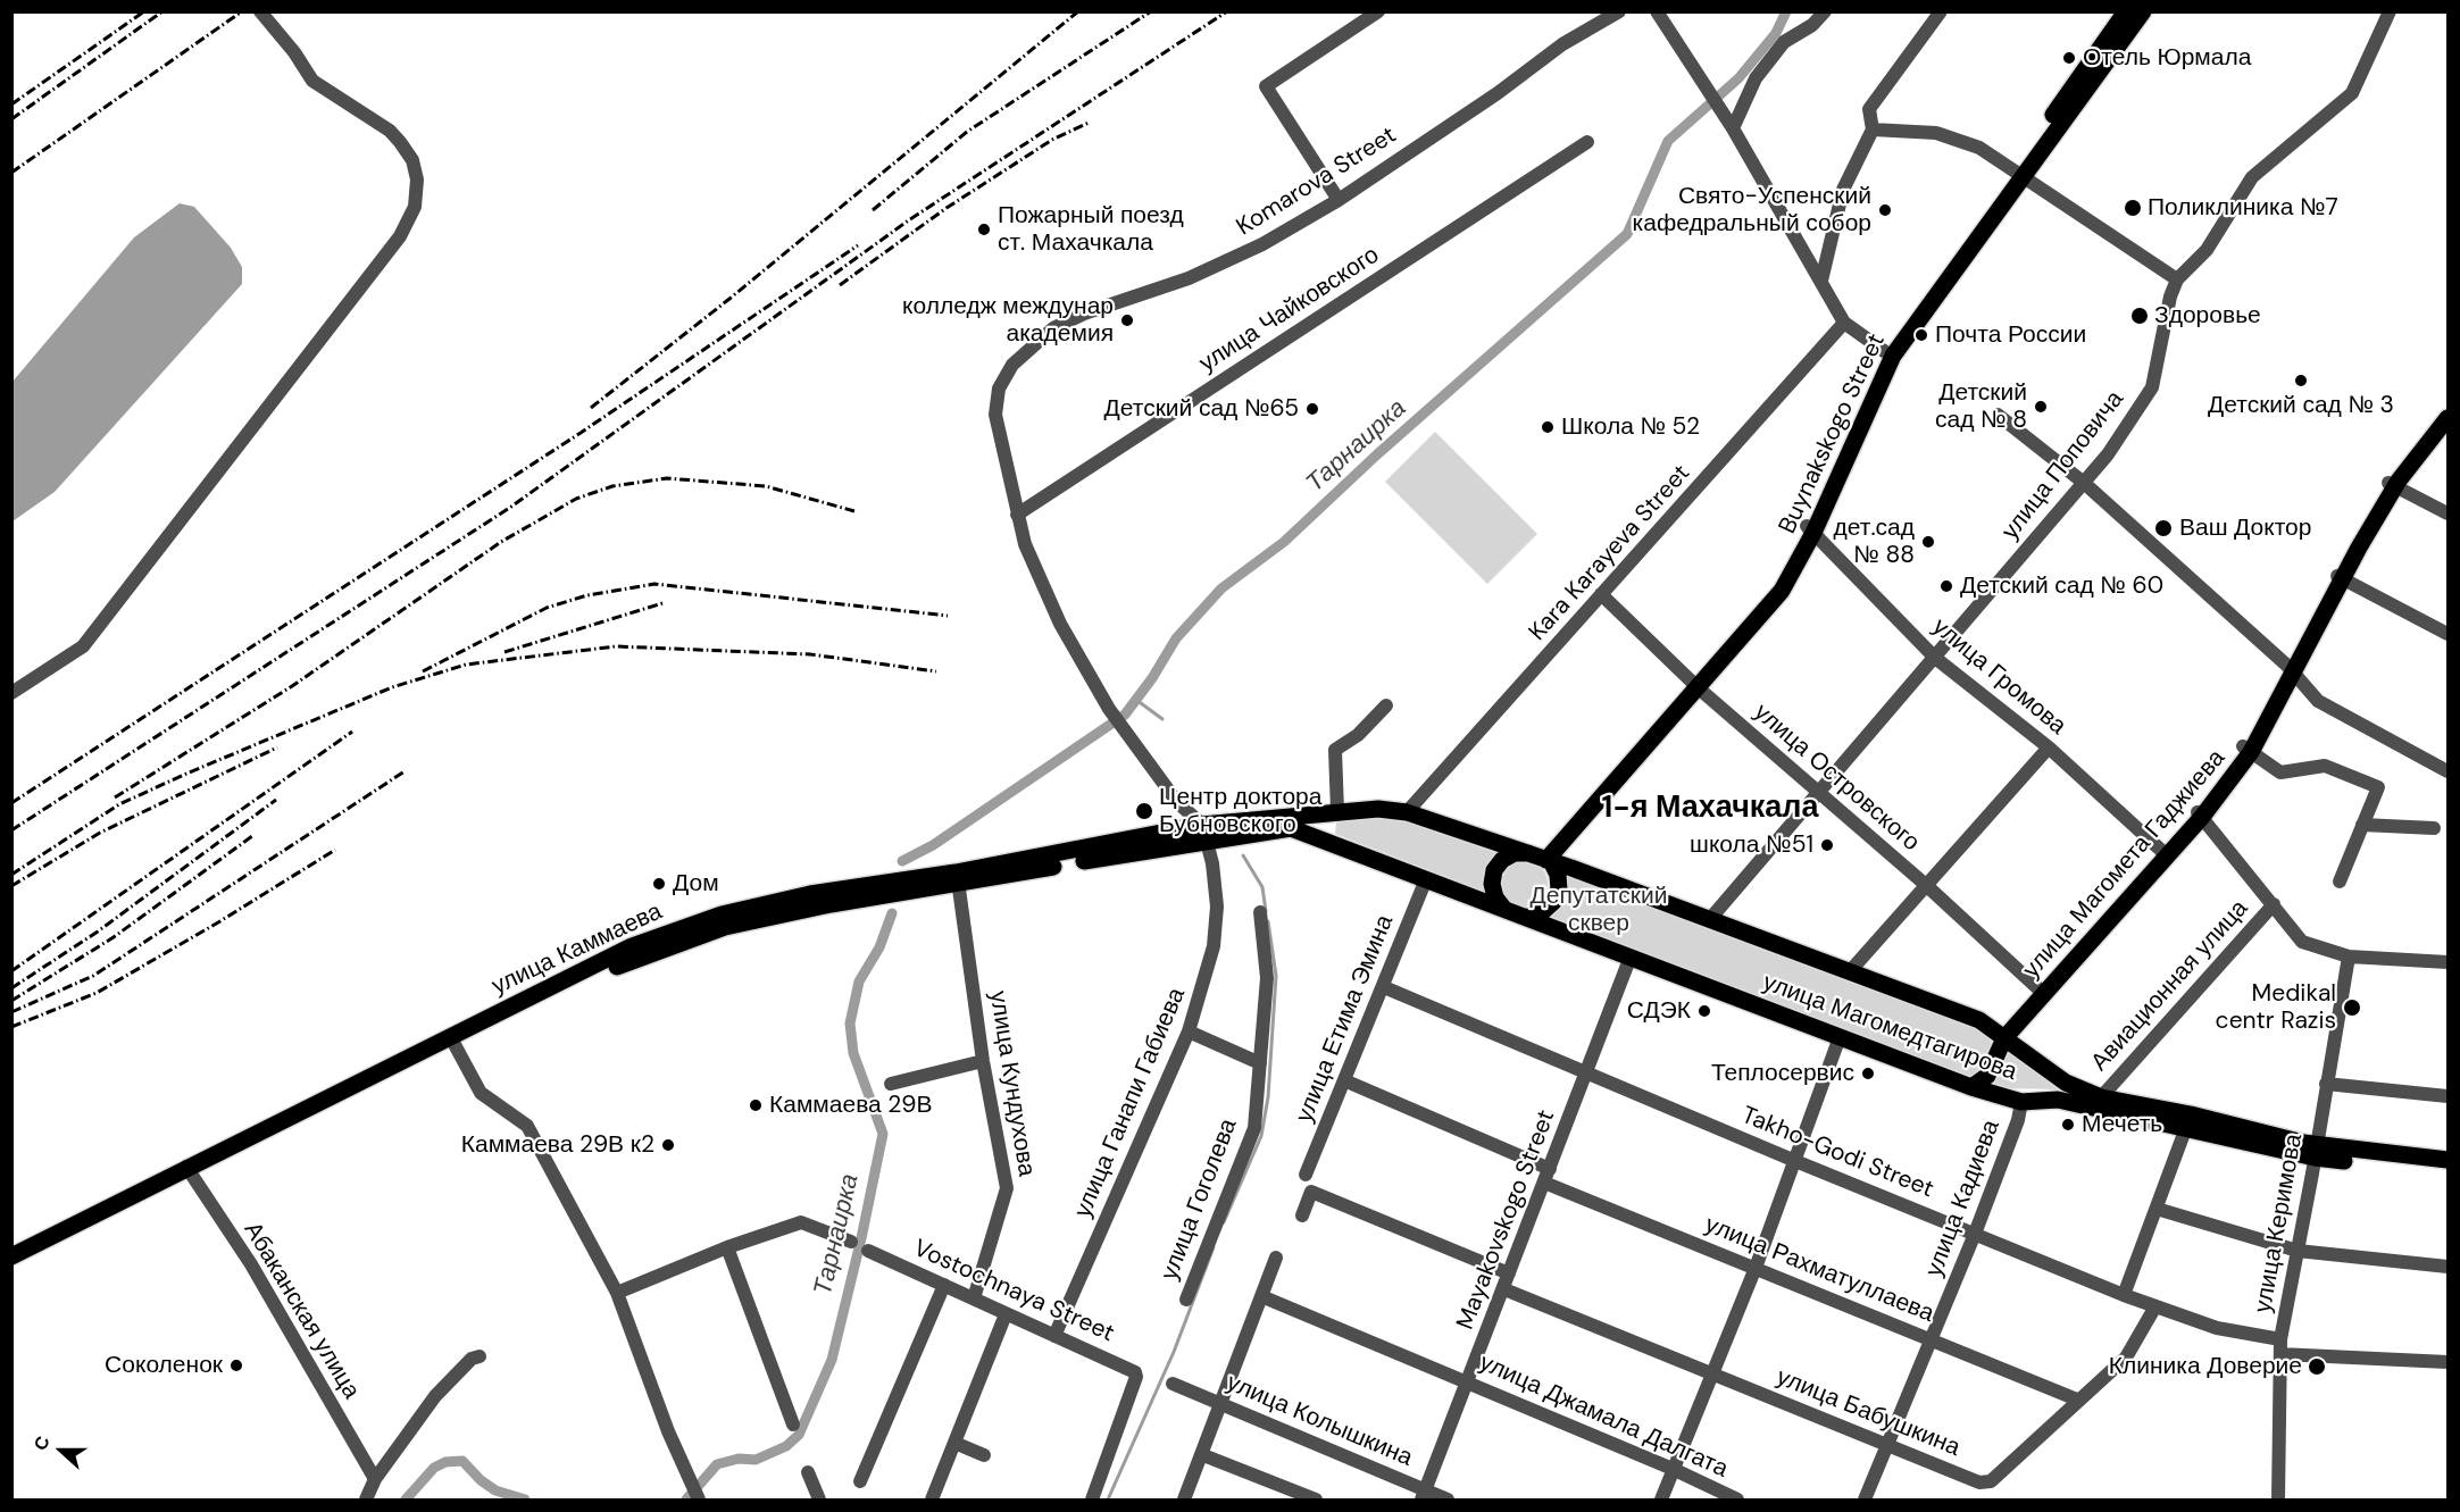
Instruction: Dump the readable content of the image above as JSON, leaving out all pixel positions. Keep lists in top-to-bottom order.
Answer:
{
  "streets": {
    "main road": [
      "Buynakskogo Street",
      "улица Магомета Гаджиева",
      "улица Каммаева",
      "улица Магомедтагирова"
    ],
    "street": [
      "Komarova Street",
      "улица Чайковского",
      "улица Поповича",
      "Kara Karayeva Street",
      "улица Громова",
      "улица Островского",
      "Авиационная улица",
      "улица Етима Эмина",
      "улица Кундухова",
      "улица Ганапи Габиева",
      "Takho-Godi Street",
      "улица Кадиева",
      "улица Гоголева",
      "Mayakovskogo Street",
      "улица Керимова",
      "улица Рахматуллаева",
      "Vostochnaya Street",
      "Абаканская улица",
      "улица Бабушкина",
      "улица Джамала Далгата",
      "улица Колышкина"
    ]
  },
  "crossings": [
    ["Komarova Street", "улица Чайковского"],
    ["Buynakskogo Street", "улица Громова"],
    ["Buynakskogo Street", "улица Островского"],
    ["Buynakskogo Street", "улица Магомедтагирова"],
    ["улица Поповича", "улица Громова"],
    ["улица Поповича", "улица Островского"],
    ["улица Поповича", "улица Магомедтагирова"],
    ["Kara Karayeva Street", "улица Островского"],
    ["Kara Karayeva Street", "улица Магомедтагирова"],
    ["улица Громова", "улица Магомета Гаджиева"],
    ["улица Островского", "улица Магомета Гаджиева"],
    ["улица Магомета Гаджиева", "улица Магомедтагирова"],
    ["улица Каммаева", "улица Магомедтагирова"],
    ["улица Каммаева", "улица Кундухова"],
    ["улица Каммаева", "улица Ганапи Габиева"],
    ["улица Каммаева", "Абаканская улица"],
    ["Авиационная улица", "улица Магомедтагирова"],
    ["улица Етима Эмина", "Takho-Godi Street"],
    ["улица Магомедтагирова", "улица Кадиева"],
    ["улица Магомедтагирова", "Mayakovskogo Street"],
    ["улица Магомедтагирова", "улица Керимова"],
    ["улица Кундухова", "Vostochnaya Street"],
    ["улица Ганапи Габиева", "Vostochnaya Street"],
    ["Takho-Godi Street", "улица Кадиева"],
    ["Takho-Godi Street", "Mayakovskogo Street"],
    ["Takho-Godi Street", "улица Керимова"],
    ["Takho-Godi Street", "улица Бабушкина"],
    ["улица Кадиева", "улица Рахматуллаева"],
    ["улица Кадиева", "улица Бабушкина"],
    ["Mayakovskogo Street", "улица Рахматуллаева"],
    ["Mayakovskogo Street", "улица Бабушкина"],
    ["Mayakovskogo Street", "улица Джамала Далгата"],
    ["Mayakovskogo Street", "улица Колышкина"],
    ["улица Рахматуллаева", "улица Бабушкина"]
  ],
  "districts": ["1-я Махачкала"],
  "water": ["Тарнаирка"],
  "parks": ["Депутатский сквер"],
  "places": [
    "Отель Юрмала",
    "Поликлиника №7",
    "Свято-Успенский кафедральный собор",
    "Пожарный поезд ст. Махачкала",
    "Здоровье",
    "колледж междунар академия",
    "Почта России",
    "Детский сад № 3",
    "Детский сад № 8",
    "Детский сад №65",
    "Школа № 52",
    "Ваш Доктор",
    "дет.сад № 88",
    "Детский сад № 60",
    "Центр доктора Бубновского",
    "школа №51",
    "Дом",
    "Medikal centr Razis",
    "СДЭК",
    "Теплосервис",
    "Каммаева 29В",
    "Мечеть",
    "Каммаева 29В к2",
    "Соколенок",
    "Клиника Доверие"
  ],
  "north": "left"
}
